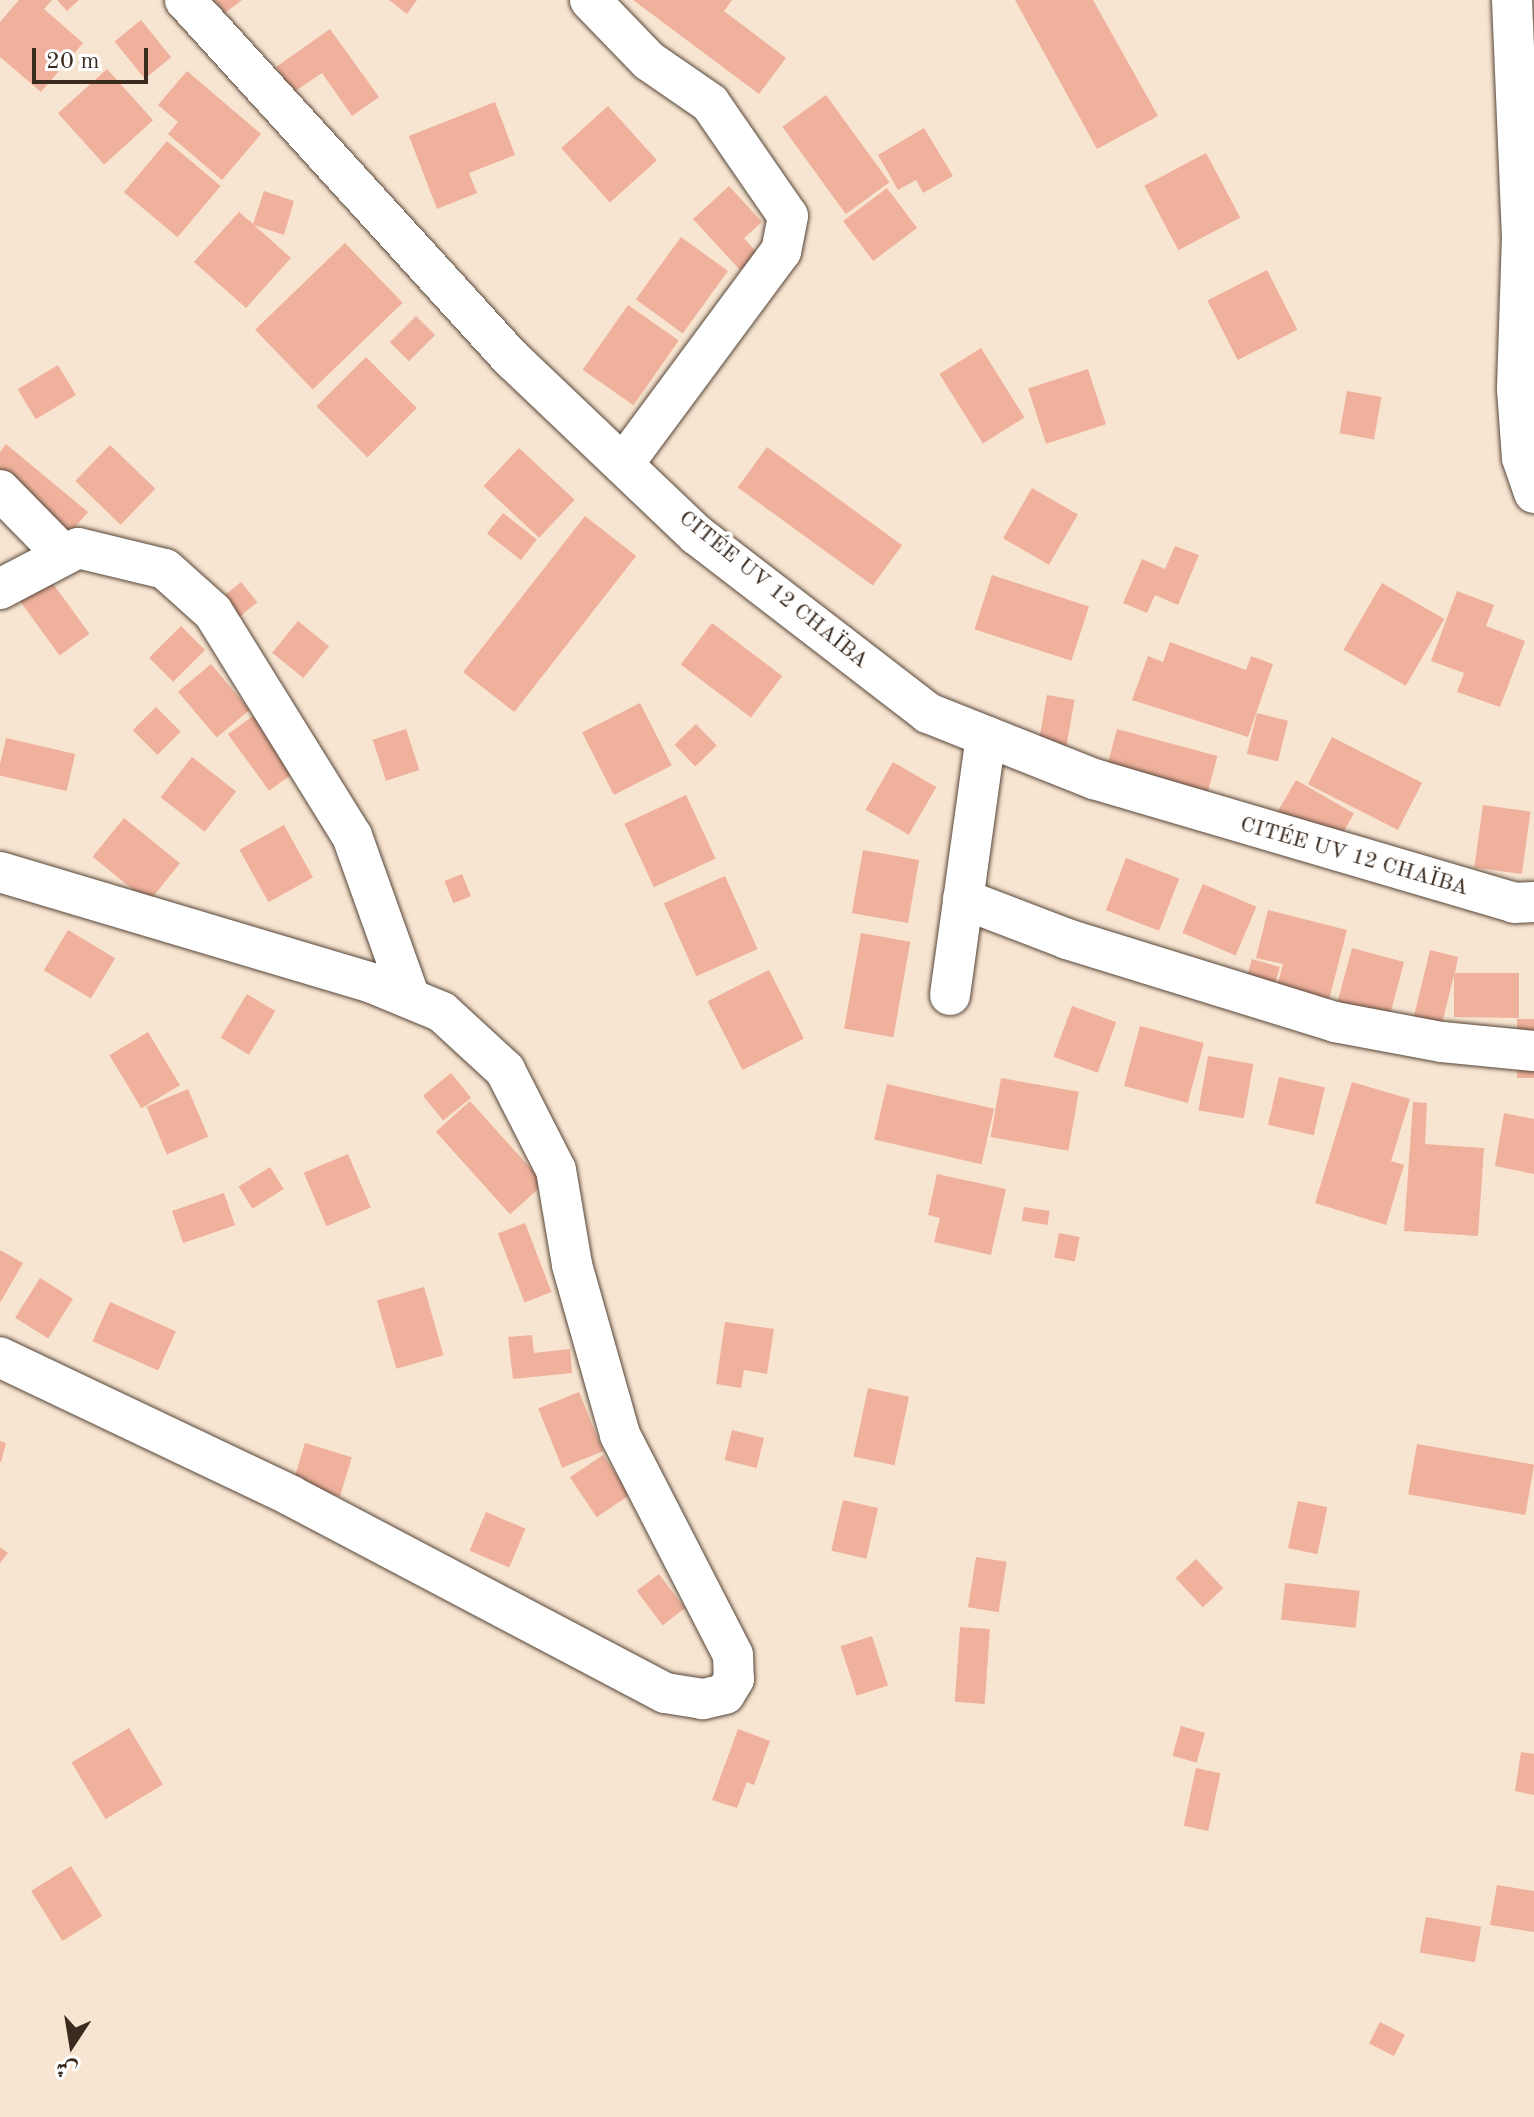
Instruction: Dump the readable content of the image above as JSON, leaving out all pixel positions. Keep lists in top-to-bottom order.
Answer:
{
  "streets": {
    "street": ["CITÉE UV 12 CHAÏBA"]
  },
  "scale_bar": "20 m",
  "north": "bottom"
}
